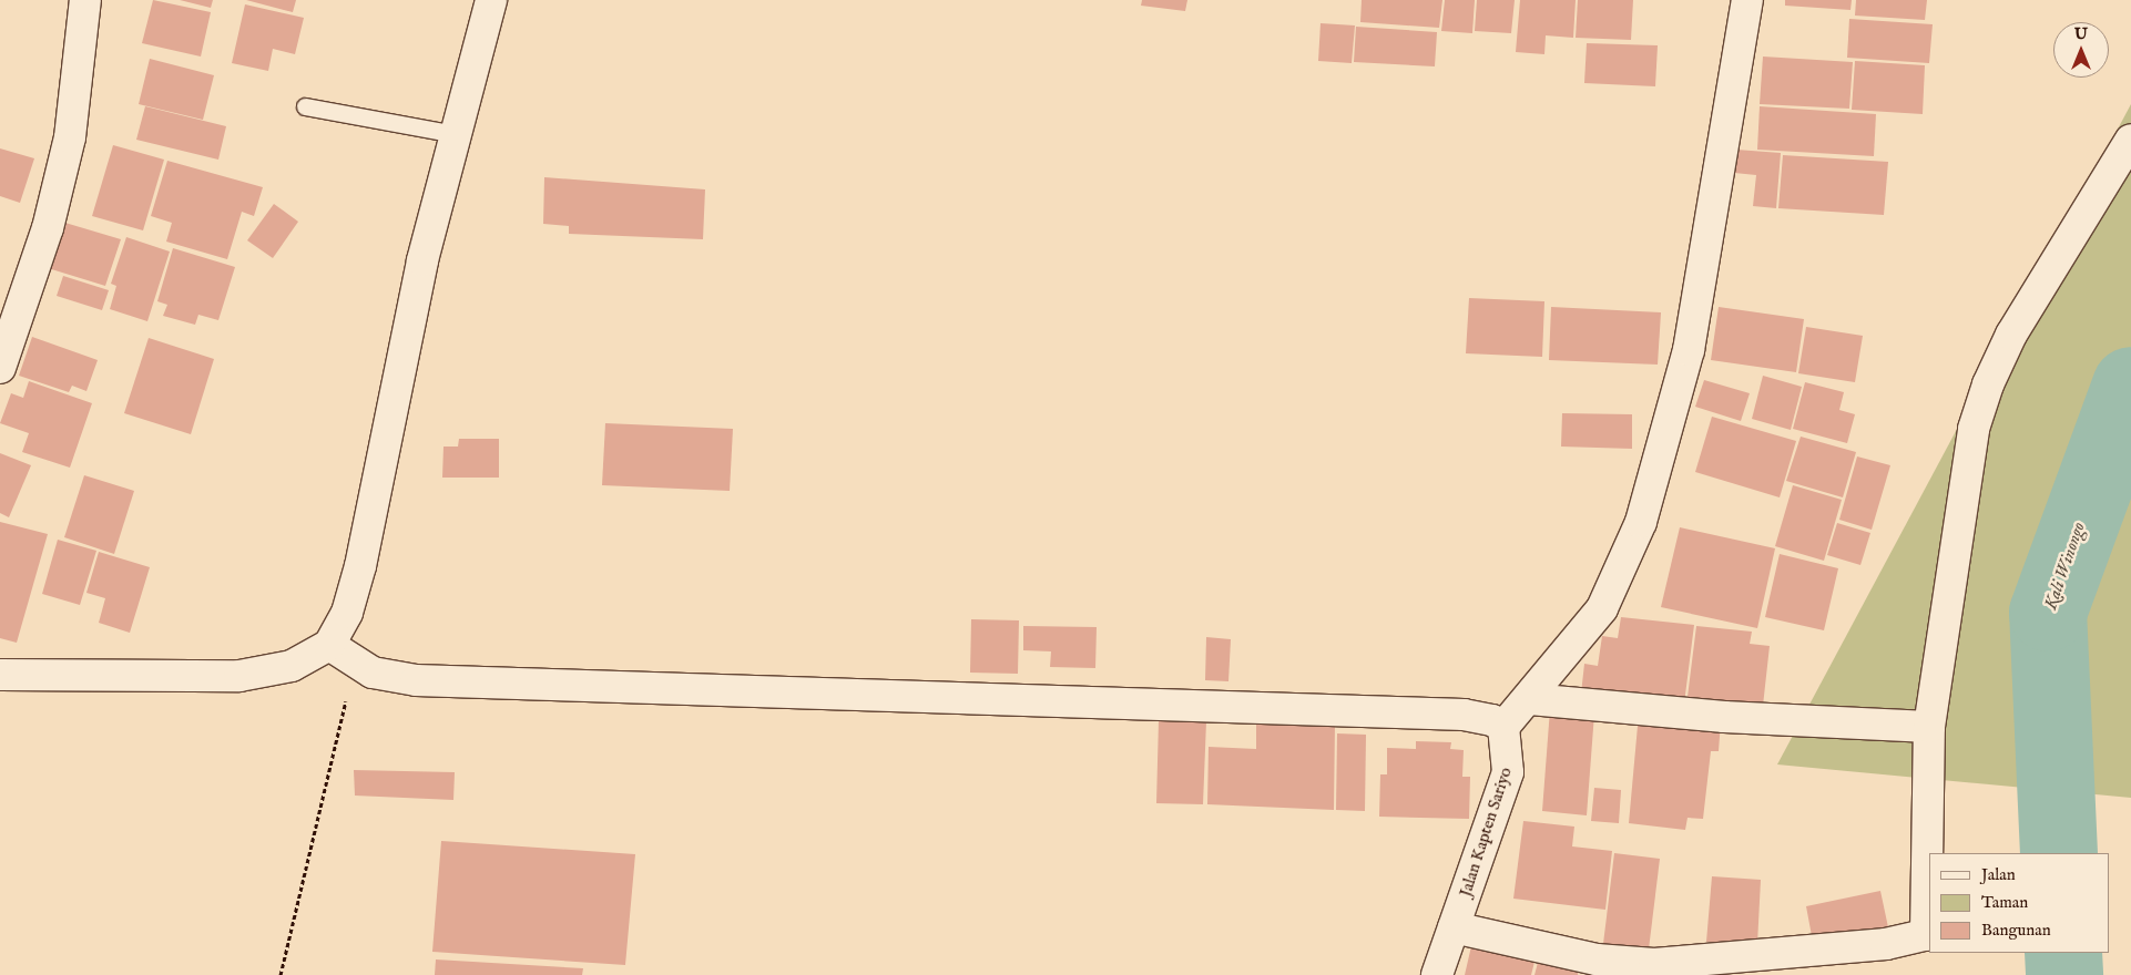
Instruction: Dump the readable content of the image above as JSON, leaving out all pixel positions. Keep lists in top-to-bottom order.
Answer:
{
  "streets": {
    "street": ["Jalan Kapten Sariyo"]
  },
  "water": ["Kali Winongo"],
  "legend": ["Jalan", "Taman", "Bangunan"],
  "north": "top"
}
